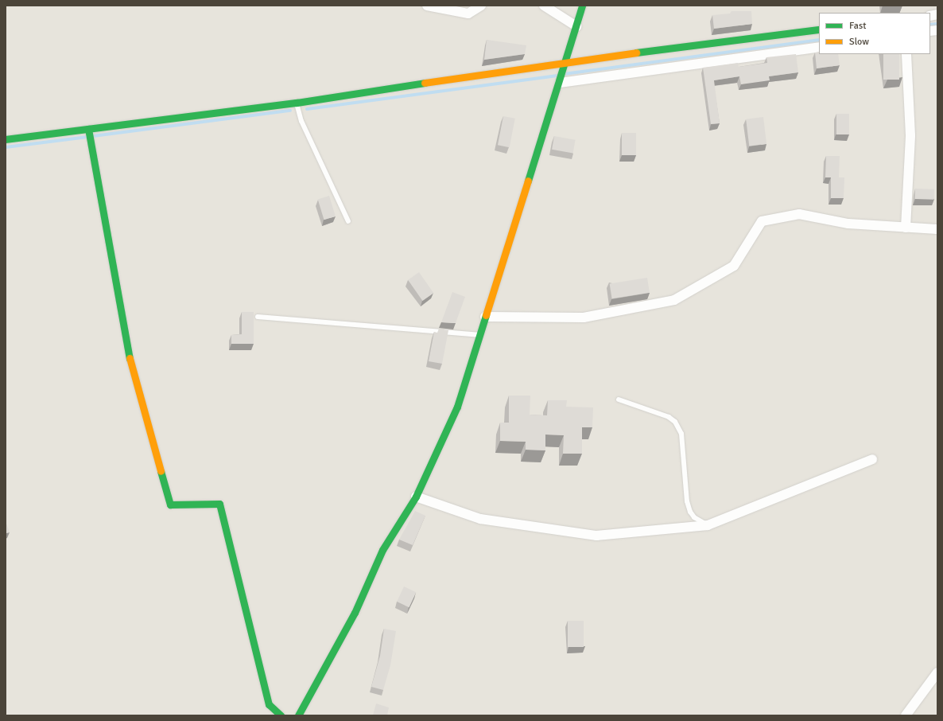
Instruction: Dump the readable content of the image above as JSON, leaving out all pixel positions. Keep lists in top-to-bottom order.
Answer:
{
  "legend": ["Fast", "Slow"]
}
